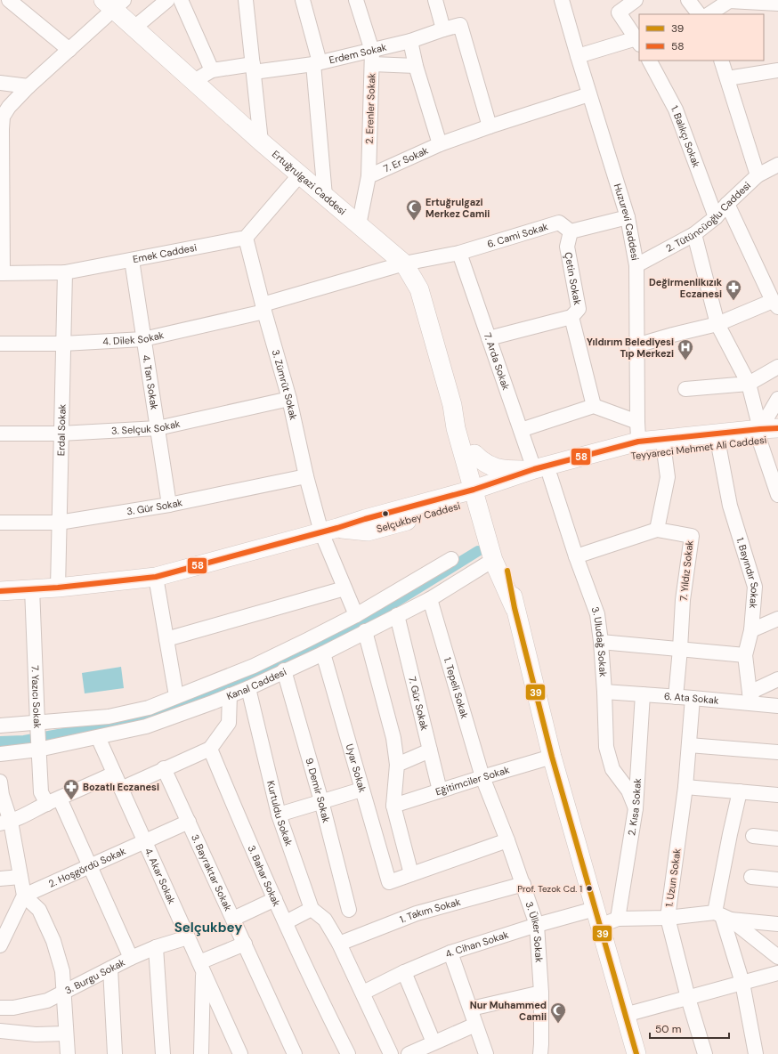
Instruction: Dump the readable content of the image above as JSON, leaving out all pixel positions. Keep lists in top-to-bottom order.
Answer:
{
  "streets": {
    "main road": ["Ertuğrulgazi Caddesi", "Teyyareci Mehmet Ali Caddesi", "Selçukbey Caddesi"],
    "street": [
      "Erdem Sokak",
      "2. Erenler Sokak",
      "1. Balıkçı Sokak",
      "7. Er Sokak",
      "2. Tütüncüoğlu Caddesi",
      "Huzurevi Caddesi",
      "6. Cami Sokak",
      "Emek Caddesi",
      "Çetin Sokak",
      "4. Dilek Sokak",
      "7. Arda Sokak",
      "4. Tan Sokak",
      "3. Zümrüt Sokak",
      "3. Selçuk Sokak",
      "Erdal Sokak",
      "3. Gür Sokak",
      "7. Yıldız Sokak",
      "1. Bayındır Sokak",
      "3. Uludağ Sokak",
      "Kanal Caddesi",
      "1. Tepeli Sokak",
      "7. Yazıcı Sokak",
      "6. Ata Sokak",
      "7. Gür Sokak",
      "Uyar Sokak",
      "Eğitimciler Sokak",
      "9. Demir Sokak",
      "2. Kısa Sokak",
      "Kurtuldu Sokak",
      "2. Hoşgördü Sokak",
      "3. Bayraktar Sokak",
      "3. Bahar Sokak",
      "4. Akar Sokak",
      "1. Uzun Sokak",
      "1. Takım Sokak",
      "3. Ülker Sokak",
      "4. Cihan Sokak",
      "3. Burgu Sokak"
    ]
  },
  "crossings": [
    ["Erdem Sokak", "2. Erenler Sokak"],
    ["Erdem Sokak", "7. Er Sokak"],
    ["Erdem Sokak", "Ertuğrulgazi Caddesi"],
    ["2. Erenler Sokak", "7. Er Sokak"],
    ["1. Balıkçı Sokak", "2. Tütüncüoğlu Caddesi"],
    ["7. Er Sokak", "Huzurevi Caddesi"],
    ["Ertuğrulgazi Caddesi", "6. Cami Sokak"],
    ["Ertuğrulgazi Caddesi", "4. Dilek Sokak"],
    ["Ertuğrulgazi Caddesi", "Teyyareci Mehmet Ali Caddesi"],
    ["Ertuğrulgazi Caddesi", "Selçukbey Caddesi"],
    ["2. Tütüncüoğlu Caddesi", "Huzurevi Caddesi"],
    ["Huzurevi Caddesi", "Teyyareci Mehmet Ali Caddesi"],
    ["6. Cami Sokak", "Çetin Sokak"],
    ["6. Cami Sokak", "4. Dilek Sokak"],
    ["6. Cami Sokak", "7. Arda Sokak"],
    ["Emek Caddesi", "4. Tan Sokak"],
    ["Emek Caddesi", "3. Zümrüt Sokak"],
    ["Emek Caddesi", "Erdal Sokak"],
    ["4. Dilek Sokak", "4. Tan Sokak"],
    ["4. Dilek Sokak", "3. Zümrüt Sokak"],
    ["4. Dilek Sokak", "Erdal Sokak"],
    ["7. Arda Sokak", "Teyyareci Mehmet Ali Caddesi"],
    ["7. Arda Sokak", "3. Uludağ Sokak"],
    ["4. Tan Sokak", "3. Selçuk Sokak"],
    ["4. Tan Sokak", "3. Gür Sokak"],
    ["3. Zümrüt Sokak", "3. Selçuk Sokak"],
    ["3. Zümrüt Sokak", "3. Gür Sokak"],
    ["3. Zümrüt Sokak", "Selçukbey Caddesi"],
    ["3. Zümrüt Sokak", "Kanal Caddesi"],
    ["3. Selçuk Sokak", "Erdal Sokak"],
    ["Erdal Sokak", "3. Gür Sokak"],
    ["Erdal Sokak", "Selçukbey Caddesi"],
    ["Teyyareci Mehmet Ali Caddesi", "Selçukbey Caddesi"],
    ["Teyyareci Mehmet Ali Caddesi", "1. Bayındır Sokak"],
    ["Teyyareci Mehmet Ali Caddesi", "3. Uludağ Sokak"],
    ["Selçukbey Caddesi", "7. Yazıcı Sokak"],
    ["7. Yıldız Sokak", "6. Ata Sokak"],
    ["1. Bayındır Sokak", "6. Ata Sokak"],
    ["3. Uludağ Sokak", "6. Ata Sokak"],
    ["3. Uludağ Sokak", "2. Kısa Sokak"],
    ["Kanal Caddesi", "1. Tepeli Sokak"],
    ["Kanal Caddesi", "7. Yazıcı Sokak"],
    ["Kanal Caddesi", "7. Gür Sokak"],
    ["Kanal Caddesi", "Uyar Sokak"],
    ["Kanal Caddesi", "9. Demir Sokak"],
    ["Kanal Caddesi", "Kurtuldu Sokak"],
    ["Kanal Caddesi", "4. Akar Sokak"],
    ["1. Tepeli Sokak", "Eğitimciler Sokak"],
    ["1. Tepeli Sokak", "3. Ülker Sokak"],
    ["7. Yazıcı Sokak", "2. Hoşgördü Sokak"],
    ["7. Yazıcı Sokak", "3. Burgu Sokak"],
    ["6. Ata Sokak", "2. Kısa Sokak"],
    ["6. Ata Sokak", "1. Uzun Sokak"],
    ["7. Gür Sokak", "Eğitimciler Sokak"],
    ["Eğitimciler Sokak", "3. Ülker Sokak"],
    ["2. Kısa Sokak", "4. Cihan Sokak"],
    ["2. Hoşgördü Sokak", "3. Bayraktar Sokak"],
    ["2. Hoşgördü Sokak", "4. Akar Sokak"],
    ["4. Akar Sokak", "3. Burgu Sokak"],
    ["1. Uzun Sokak", "4. Cihan Sokak"],
    ["1. Takım Sokak", "3. Ülker Sokak"],
    ["3. Ülker Sokak", "4. Cihan Sokak"]
  ],
  "districts": ["Selçukbey"],
  "places": {
    "mosque": ["Ertuğrulgazi Merkez Camii", "Nur Muhammed Camii"],
    "pharmacy": ["Değirmenlikızık Eczanesi", "Bozatlı Eczanesi"],
    "hospital": ["Yıldırım Belediyesi Tıp Merkezi"],
    "other": ["Prof. Tezok Cd. 1"]
  },
  "lines": ["transit line 58", "transit line 39"],
  "legend": ["39", "58"],
  "scale_bar": "50 m"
}
